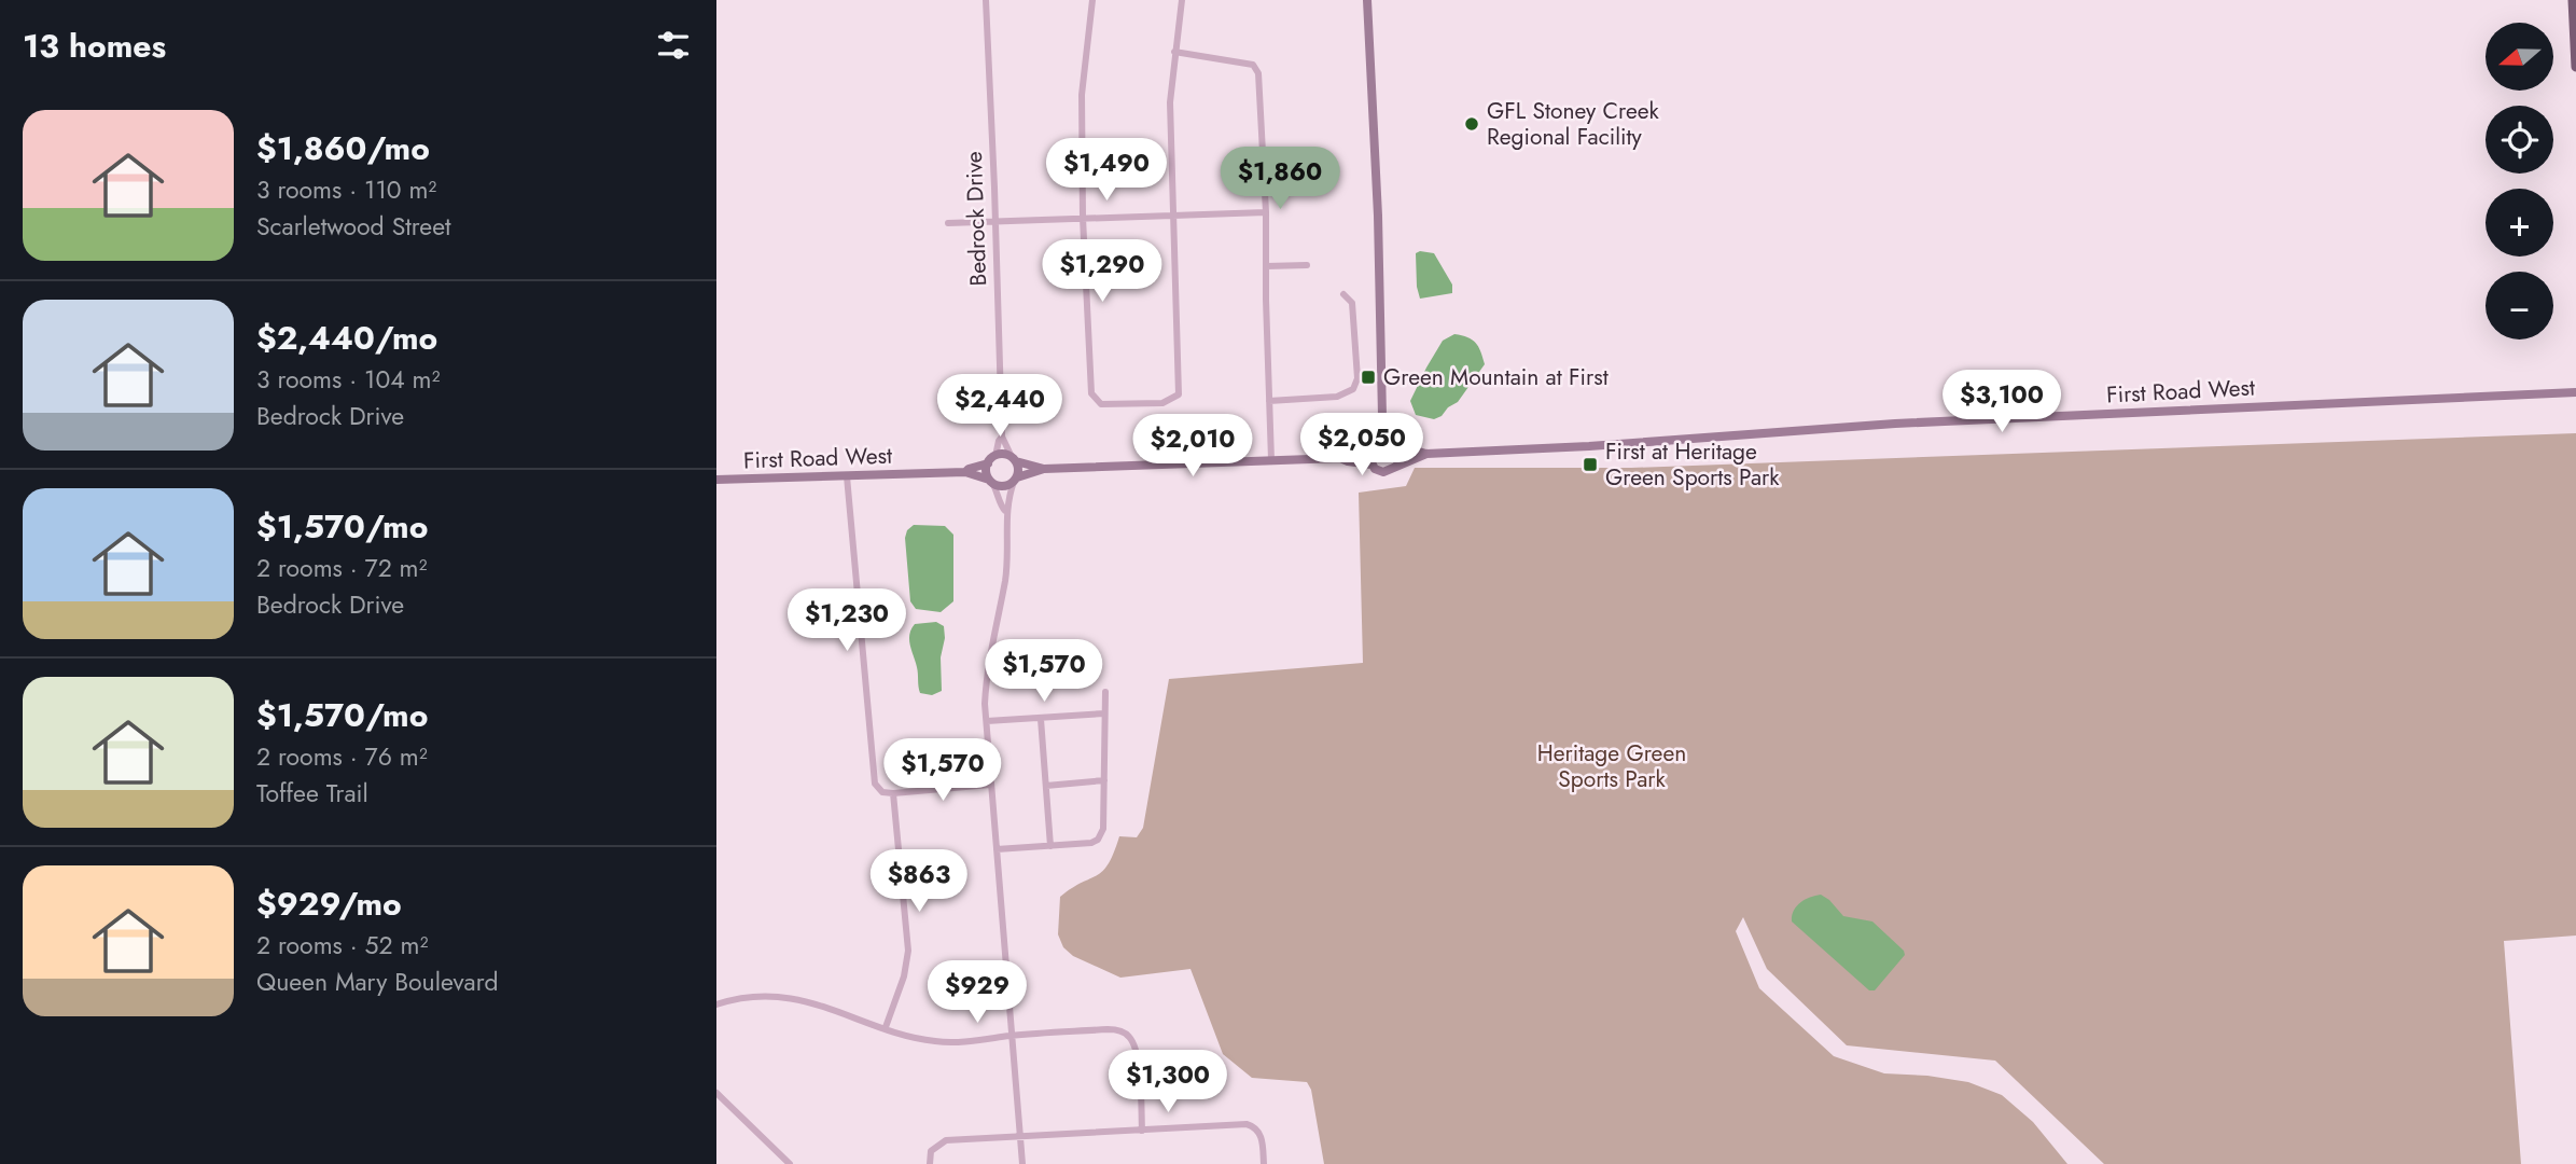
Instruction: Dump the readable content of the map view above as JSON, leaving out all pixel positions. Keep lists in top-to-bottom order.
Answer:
{
  "streets": {
    "street": ["Bedrock Drive", "First Road West"]
  },
  "crossings": [
    ["Bedrock Drive", "First Road West"]
  ],
  "parks": ["Heritage Green Sports Park"],
  "places": {
    "other": ["GFL Stoney Creek Regional Facility"],
    "transit": ["Green Mountain at First", "First at Heritage Green Sports Park"]
  },
  "north": "left",
  "page": {
    "heading": "13 homes",
    "map_buttons": ["+", "−"],
    "list": [
      {
        "name": "$1,860/mo",
        "note": "3 rooms · 110 m² · Scarletwood Street"
      },
      {
        "name": "$2,440/mo",
        "note": "3 rooms · 104 m² · Bedrock Drive"
      },
      {
        "name": "$1,570/mo",
        "note": "2 rooms · 72 m² · Bedrock Drive"
      },
      {
        "name": "$1,570/mo",
        "note": "2 rooms · 76 m² · Toffee Trail"
      },
      {
        "name": "$929/mo",
        "note": "2 rooms · 52 m² · Queen Mary Boulevard"
      }
    ],
    "price": [
      "$1,490",
      "$1,860",
      "$1,290",
      "$3,100",
      "$2,440",
      "$2,050",
      "$2,010",
      "$1,230",
      "$1,570",
      "$1,570",
      "$863",
      "$929",
      "$1,300"
    ]
  }
}
